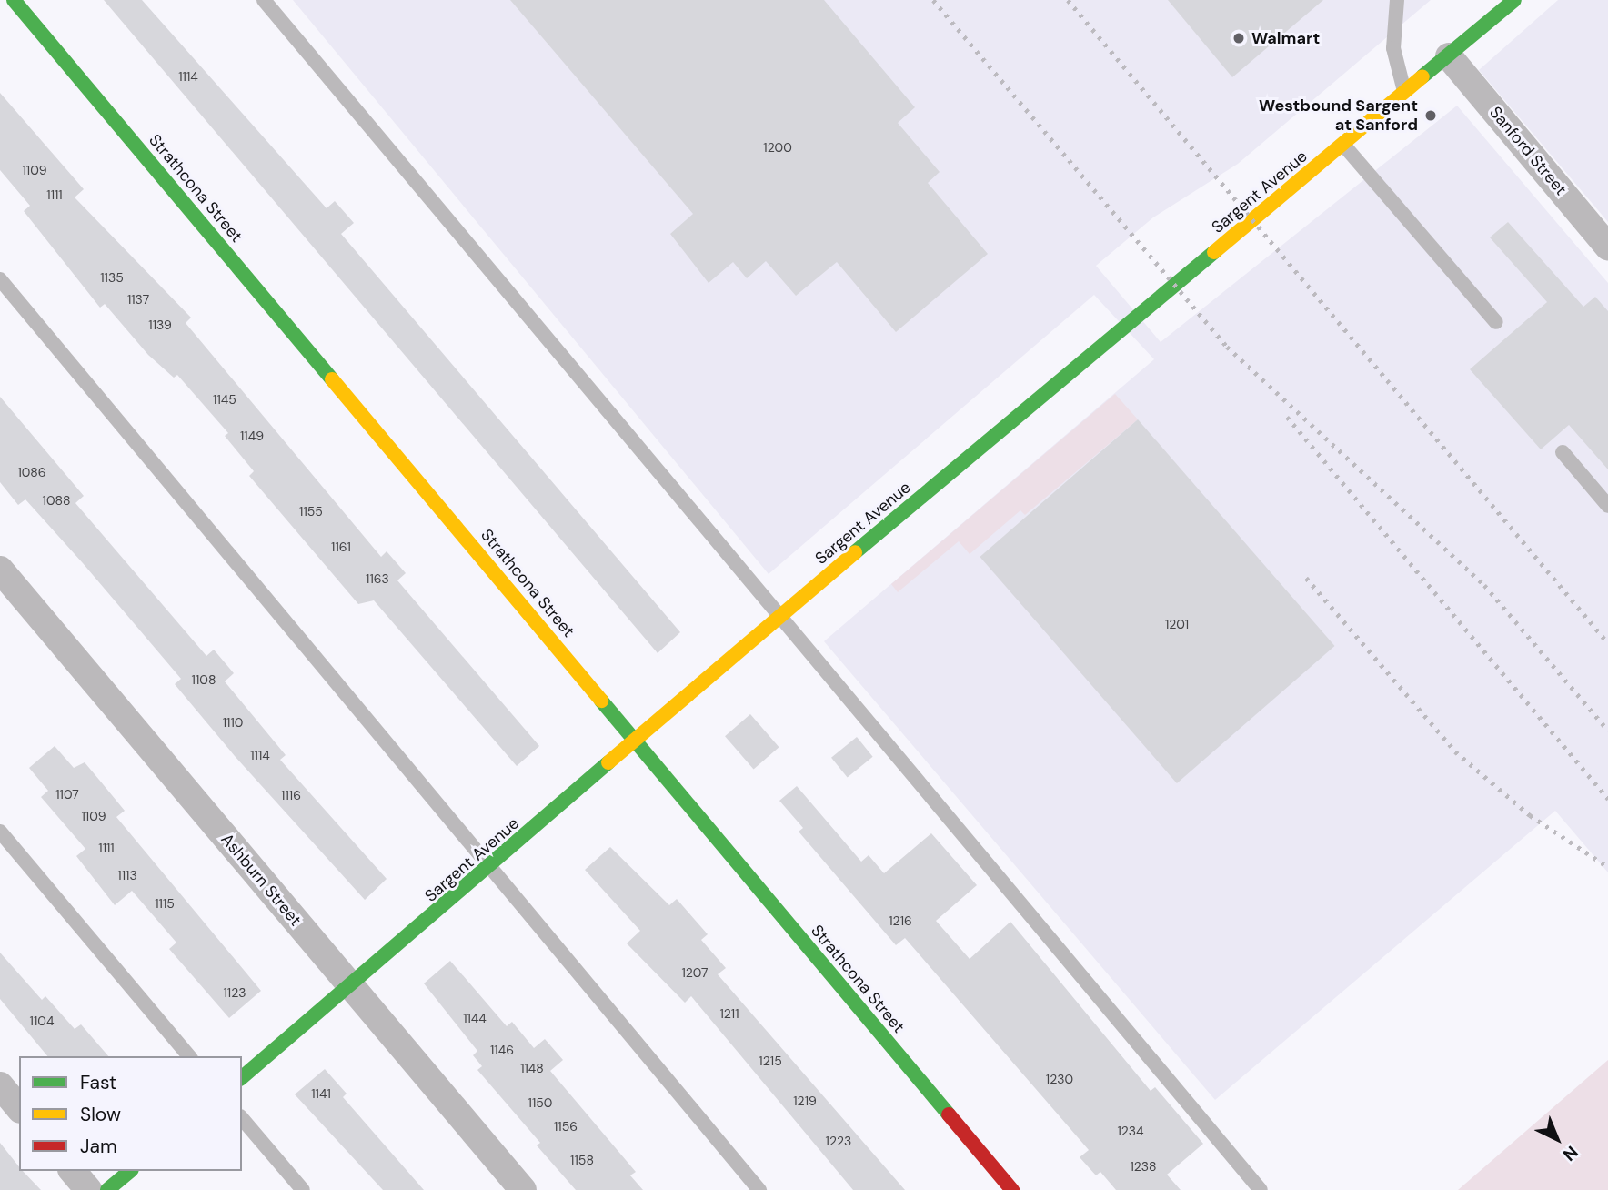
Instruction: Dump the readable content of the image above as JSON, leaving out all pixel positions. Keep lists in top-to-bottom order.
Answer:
{
  "streets": {
    "main road": ["Strathcona Street", "Sargent Avenue"],
    "street": ["Sanford Street", "Ashburn Street"]
  },
  "crossings": [
    ["Sanford Street", "Sargent Avenue"],
    ["Strathcona Street", "Sargent Avenue"],
    ["Sargent Avenue", "Ashburn Street"]
  ],
  "places": ["Walmart", "Westbound Sargent at Sanford"],
  "house_numbers": [
    "1114",
    "1200",
    "1109",
    "1111",
    "1135",
    "1137",
    "1139",
    "1145",
    "1149",
    "1086",
    "1088",
    "1155",
    "1161",
    "1163",
    "1201",
    "1108",
    "1110",
    "1114",
    "1107",
    "1116",
    "1109",
    "1111",
    "1113",
    "1115",
    "1216",
    "1207",
    "1123",
    "1211",
    "1144",
    "1104",
    "1146",
    "1215",
    "1148",
    "1230",
    "1141",
    "1219",
    "1150",
    "1156",
    "1234",
    "1223",
    "1158",
    "1238"
  ],
  "legend": ["Fast", "Slow", "Jam"],
  "north": "bottom right"
}
